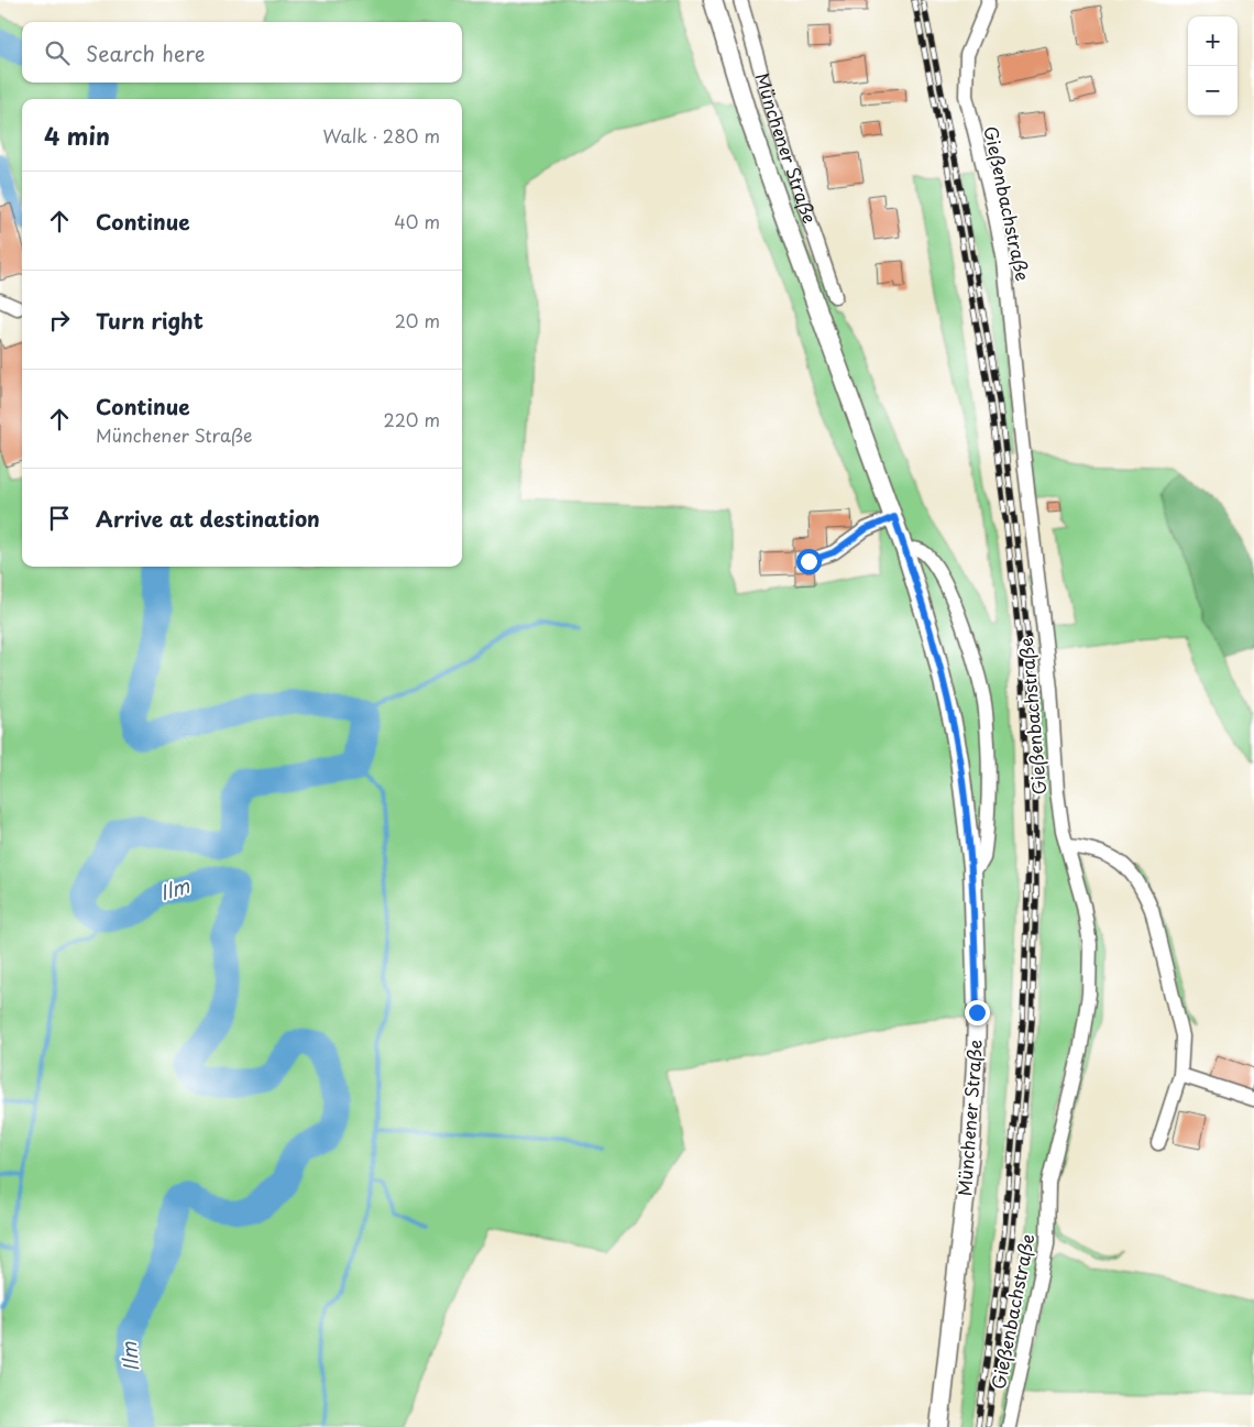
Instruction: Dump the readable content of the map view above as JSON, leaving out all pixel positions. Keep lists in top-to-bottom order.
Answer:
{
  "streets": {
    "main road": ["Münchener Straße"],
    "street": ["Gießenbachstraße"]
  },
  "water": ["Ilm"],
  "page": {
    "map_buttons": ["+", "−"],
    "search": "Search here",
    "heading": ["4 min", "Walk · 280 m"],
    "list": [
      ["Continue", "40 m"],
      ["Turn right", "20 m"],
      ["Continue", "Münchener Straße", "220 m"],
      "Arrive at destination"
    ]
  }
}
